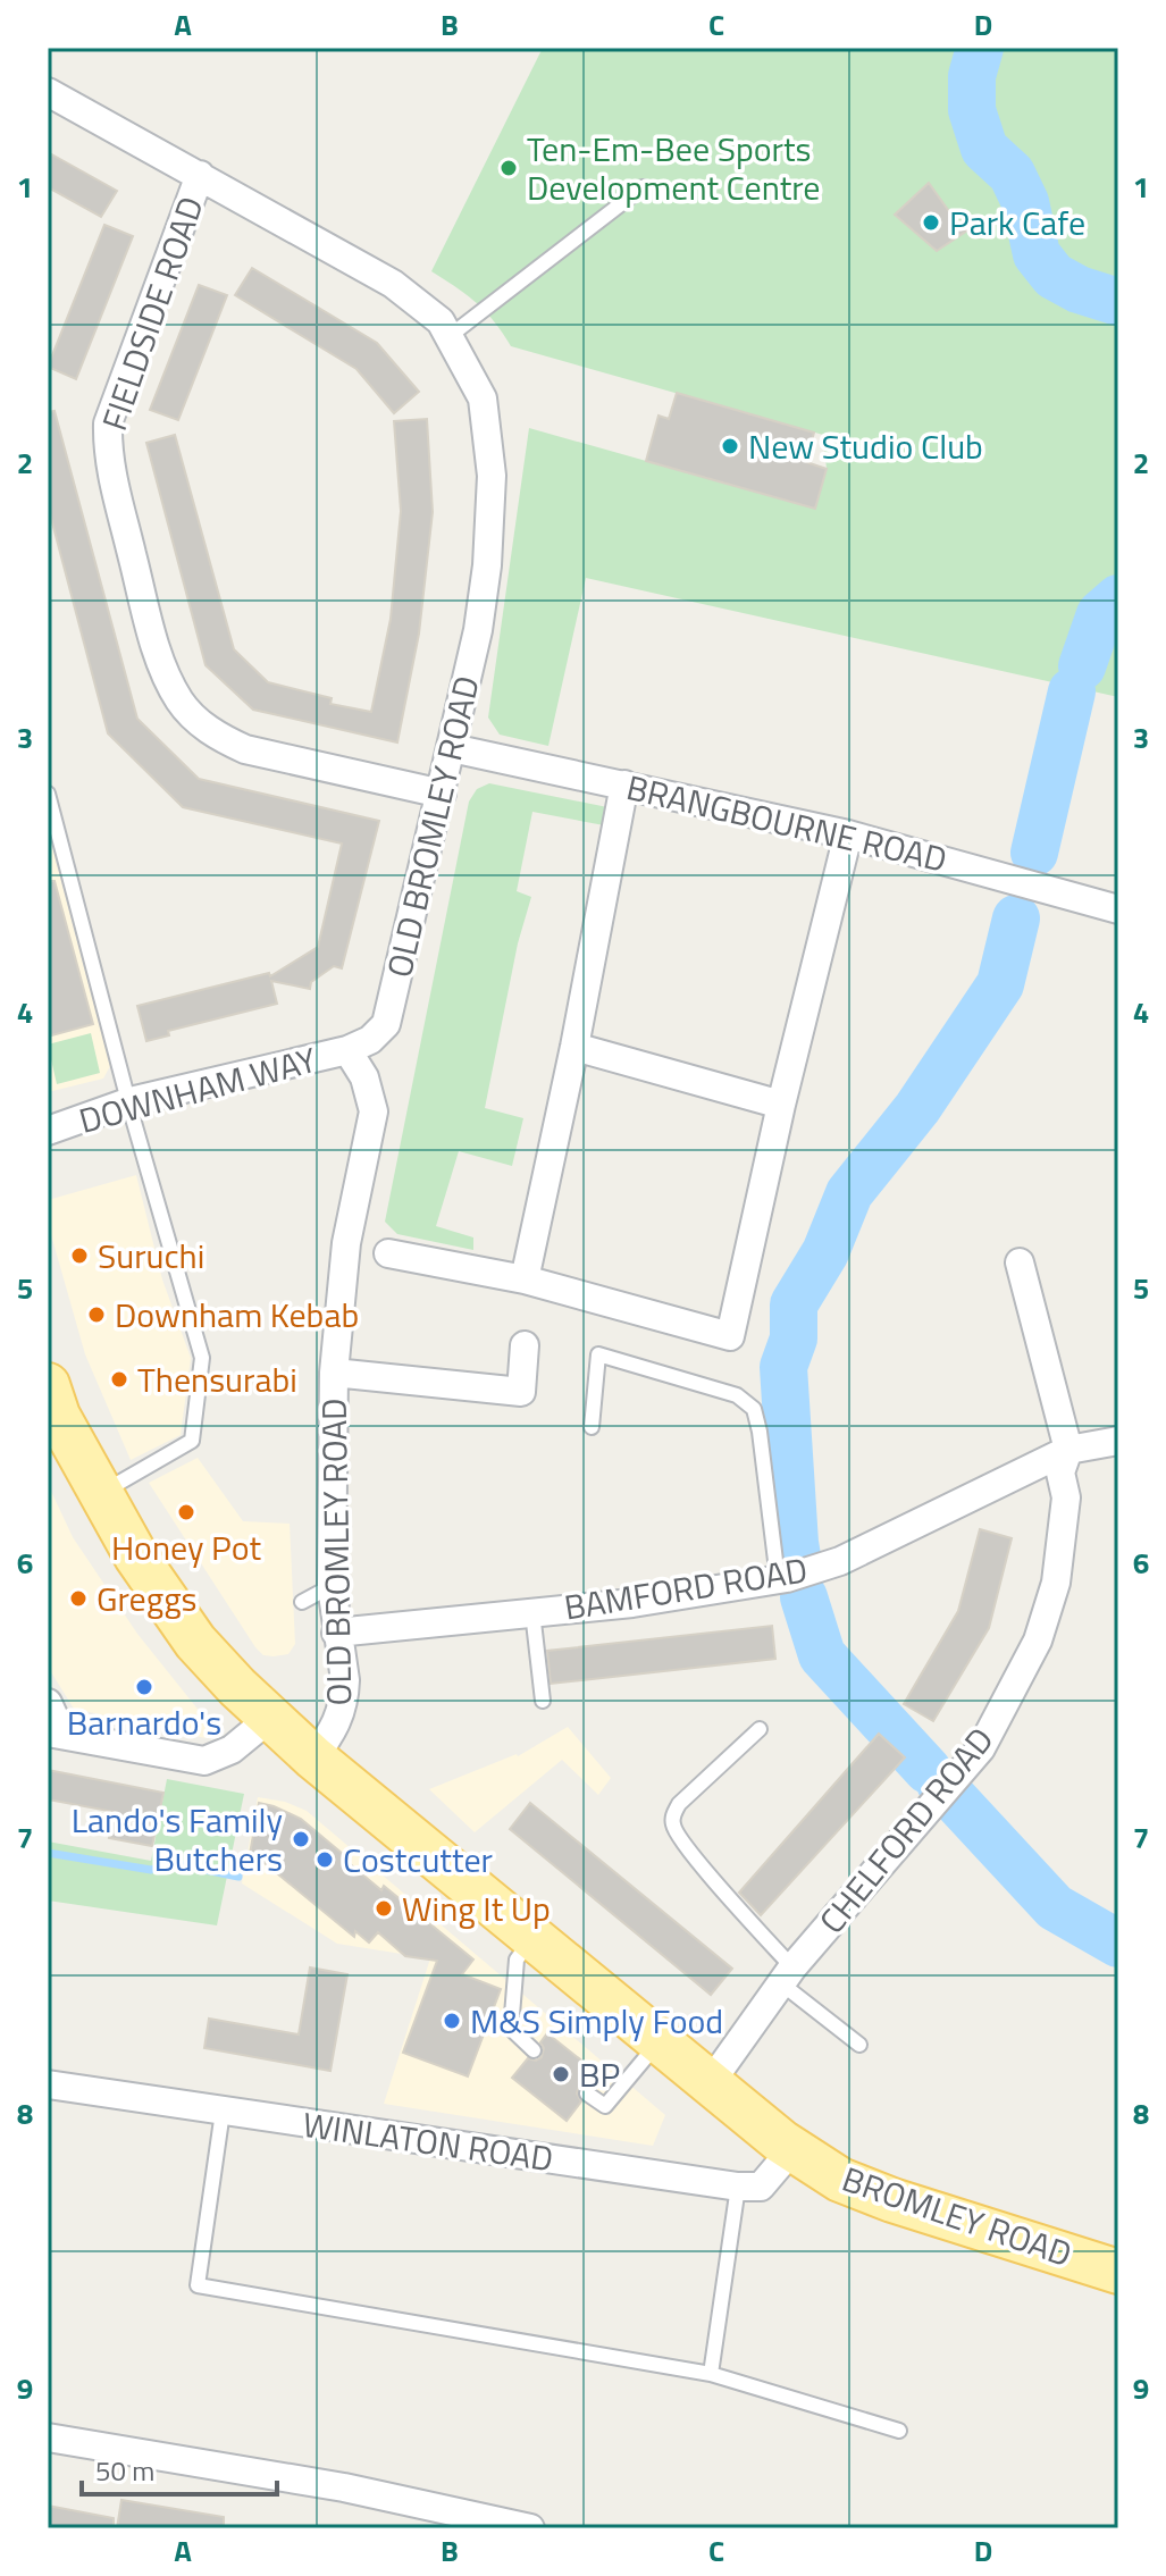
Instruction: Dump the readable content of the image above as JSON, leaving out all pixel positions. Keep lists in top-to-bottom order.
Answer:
{
  "streets": {
    "main road": ["BROMLEY ROAD"],
    "street": [
      "FIELDSIDE ROAD",
      "BRANGBOURNE ROAD",
      "OLD BROMLEY ROAD",
      "DOWNHAM WAY",
      "BAMFORD ROAD",
      "CHELFORD ROAD",
      "WINLATON ROAD"
    ]
  },
  "crossings": [
    ["FIELDSIDE ROAD", "OLD BROMLEY ROAD"],
    ["BRANGBOURNE ROAD", "OLD BROMLEY ROAD"],
    ["OLD BROMLEY ROAD", "DOWNHAM WAY"],
    ["OLD BROMLEY ROAD", "BAMFORD ROAD"],
    ["OLD BROMLEY ROAD", "BROMLEY ROAD"],
    ["BAMFORD ROAD", "CHELFORD ROAD"],
    ["CHELFORD ROAD", "BROMLEY ROAD"]
  ],
  "places": [
    "Ten-Em-Bee Sports Development Centre",
    "Park Cafe",
    "New Studio Club",
    "Suruchi",
    "Downham Kebab",
    "Thensurabi",
    "Honey Pot",
    "Greggs",
    "Barnardo's",
    "Lando's Family Butchers",
    "Costcutter",
    "Wing It Up",
    "M&S Simply Food",
    "BP"
  ],
  "scale_bar": "50 m",
  "grid": {
    "columns": [
      "A",
      "B",
      "C",
      "D"
    ],
    "rows": [
      "1",
      "2",
      "3",
      "4",
      "5",
      "6",
      "7",
      "8",
      "9"
    ]
  }
}
